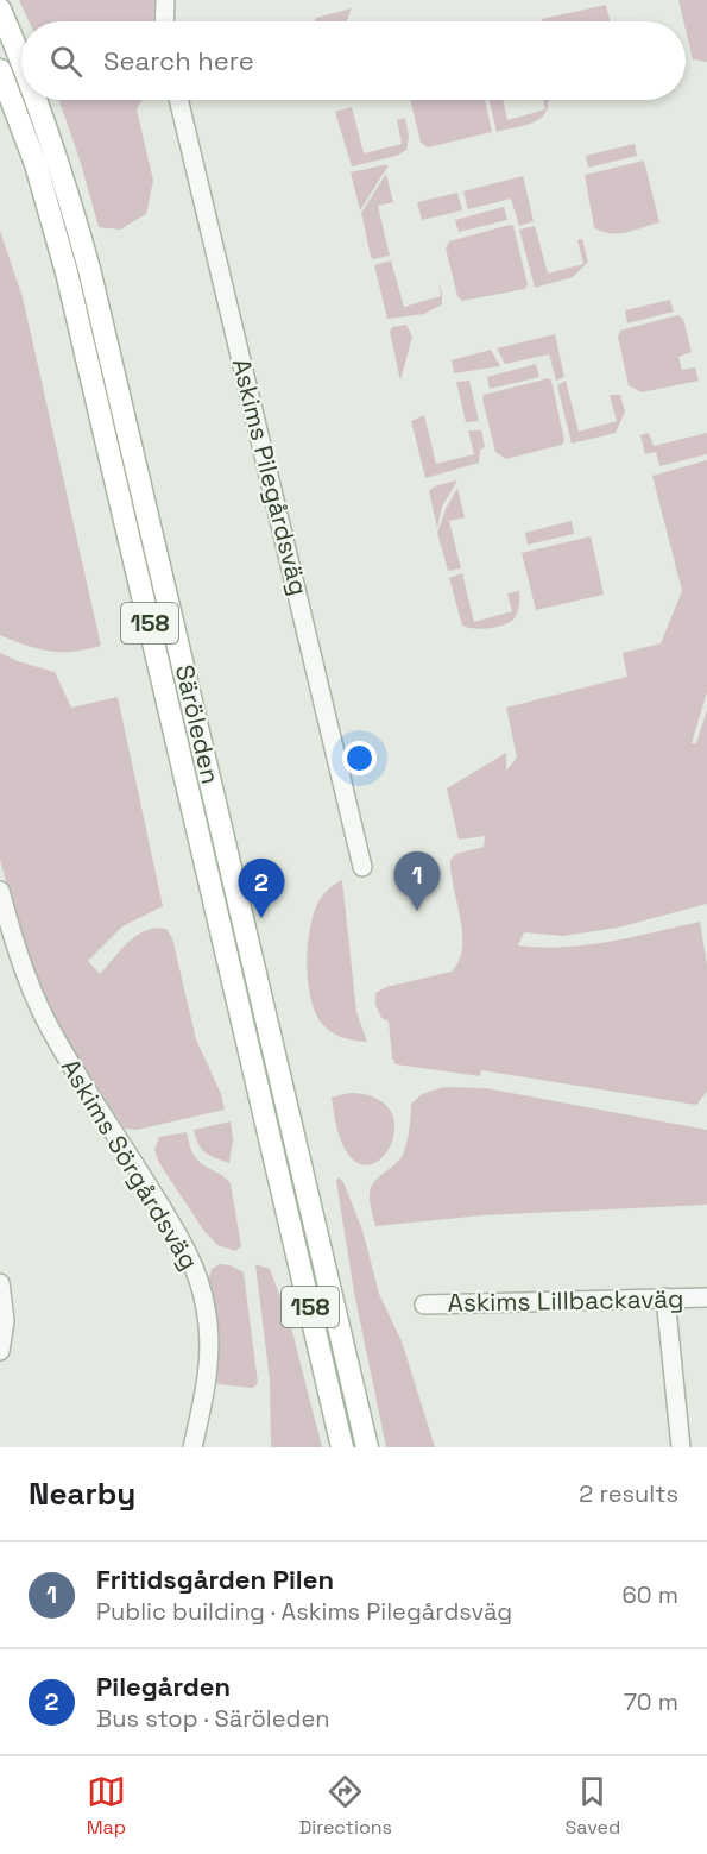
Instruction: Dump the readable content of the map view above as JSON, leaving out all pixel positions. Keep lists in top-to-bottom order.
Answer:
{
  "streets": {
    "main road": ["158", "Säröleden"],
    "street": ["Askims Pilegårdsväg", "Askims Sörgårdsväg", "Askims Lillbackaväg"]
  },
  "page": {
    "search": "Search here",
    "pins": ["1", "2"],
    "heading": ["Nearby", "2 results"],
    "list": [
      {
        "mark": "1",
        "name": "Fritidsgården Pilen",
        "note": "Public building · Askims Pilegårdsväg",
        "value": "60 m"
      },
      {
        "mark": "2",
        "name": "Pilegården",
        "note": "Bus stop · Säröleden",
        "value": "70 m"
      }
    ],
    "nav": ["Map", "Directions", "Saved"]
  }
}
